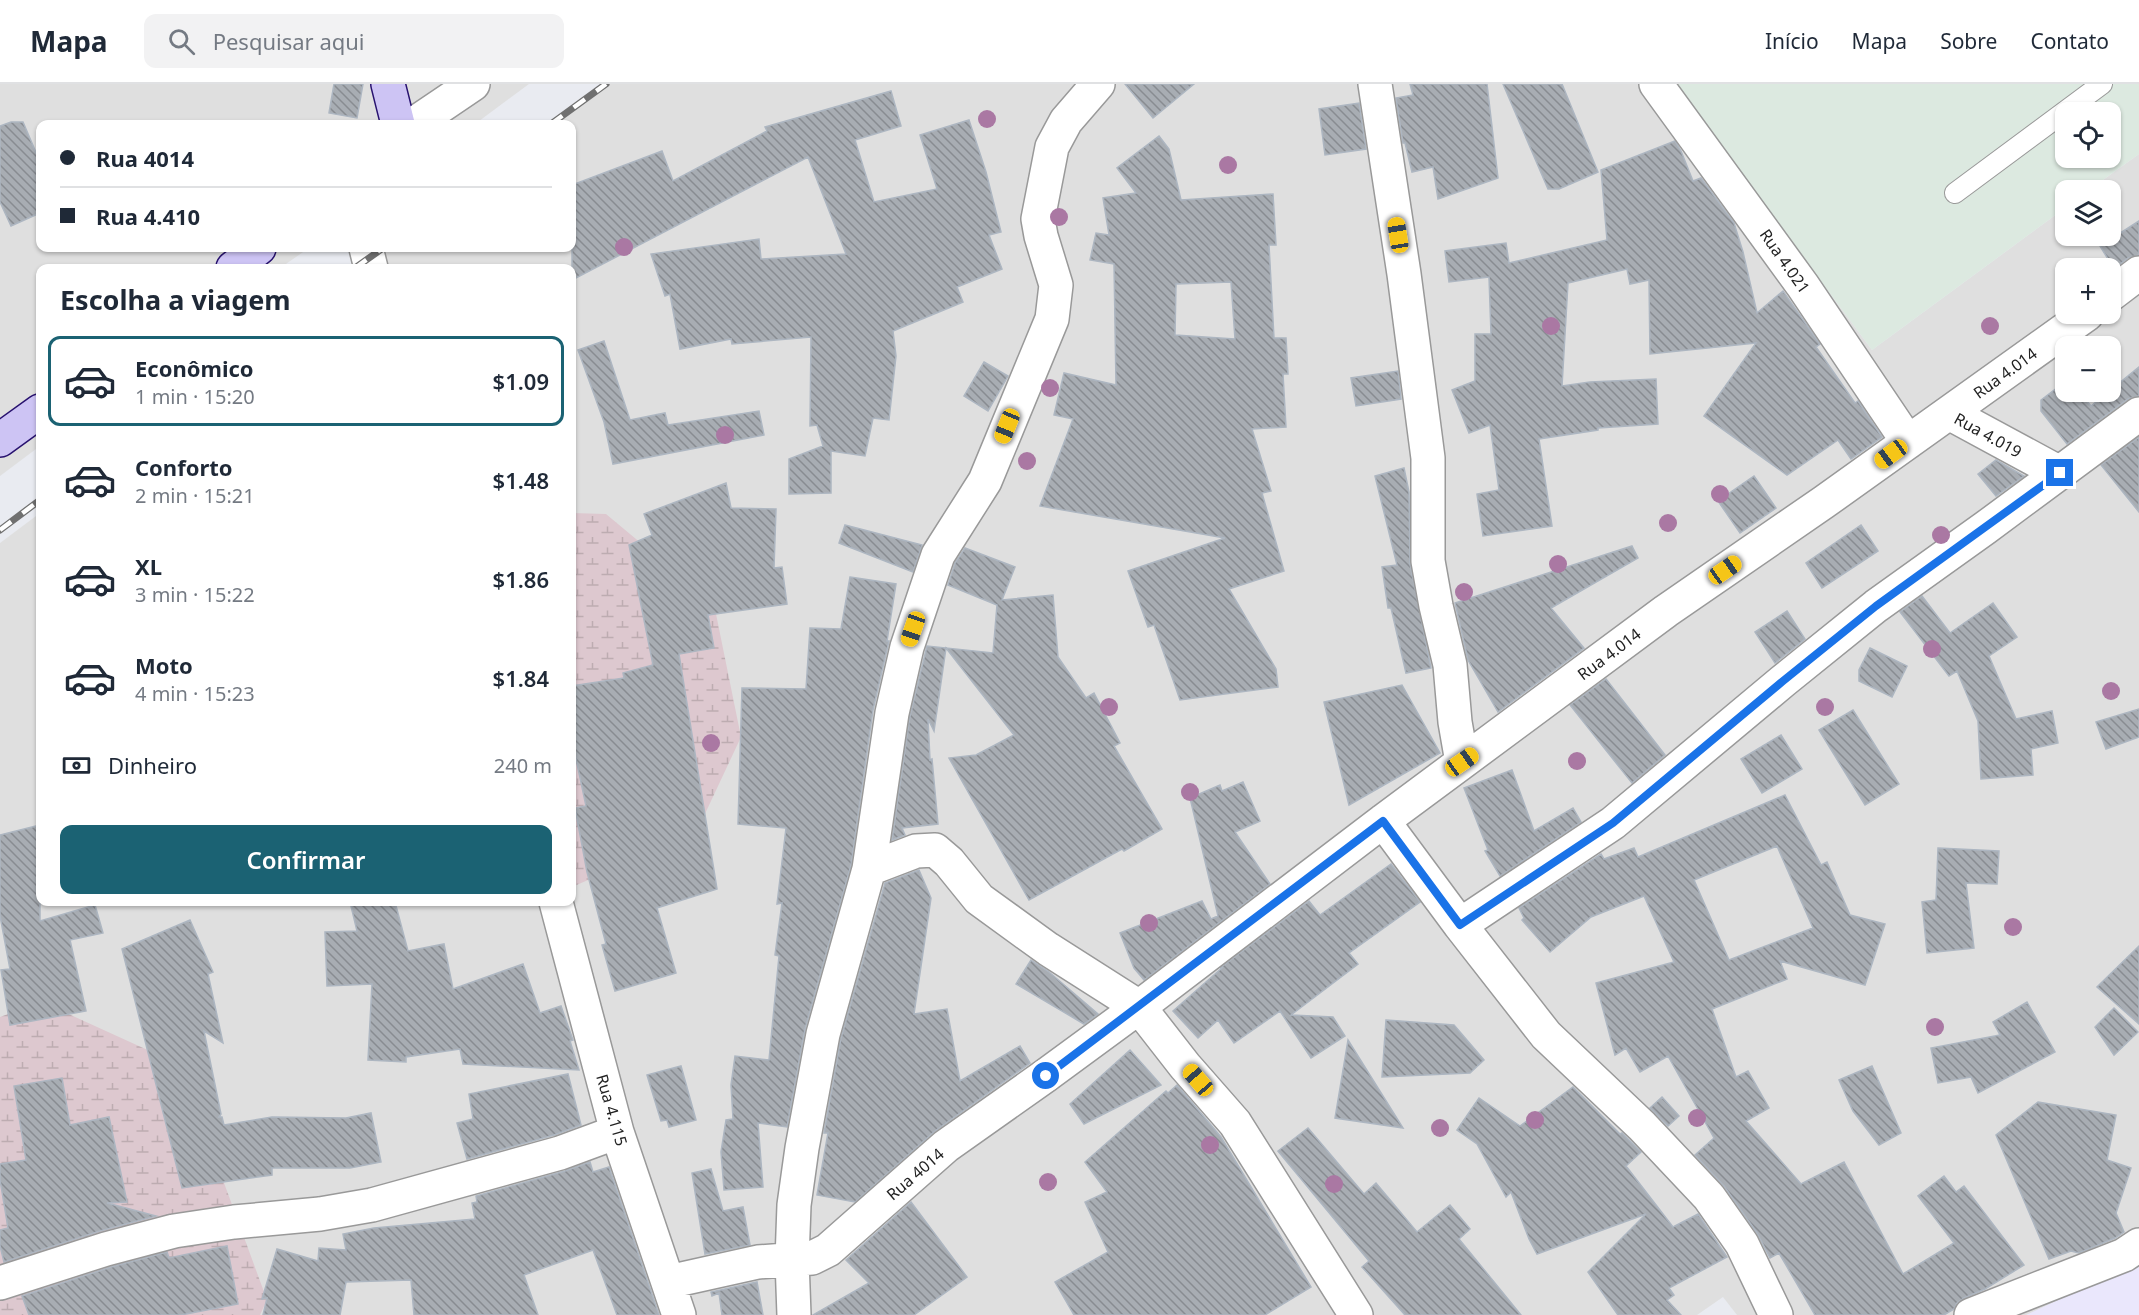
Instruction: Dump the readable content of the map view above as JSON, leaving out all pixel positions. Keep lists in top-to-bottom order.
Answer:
{
  "streets": {
    "street": [
      "Rua 4.021",
      "Rua 4.014",
      "Rua 4.019",
      "Rua 4.115",
      "Rua 4014"
    ]
  },
  "crossings": [
    ["Rua 4.021", "Rua 4.014"],
    ["Rua 4.014", "Rua 4.019"],
    ["Rua 4.014", "Rua 4014"],
    ["Rua 4.115", "Rua 4014"]
  ],
  "page": {
    "header": "Mapa",
    "search": "Pesquisar aqui",
    "nav": [
      "Início",
      "Mapa",
      "Sobre",
      "Contato"
    ],
    "map_buttons": ["+", "−"],
    "banner": ["Rua 4014", "Rua 4.410"],
    "heading": "Escolha a viagem",
    "list": [
      {
        "name": "Econômico",
        "note": "1 min · 15:20",
        "value": "$1.09"
      },
      {
        "name": "Conforto",
        "note": "2 min · 15:21",
        "value": "$1.48"
      },
      {
        "name": "XL",
        "note": "3 min · 15:22",
        "value": "$1.86"
      },
      {
        "name": "Moto",
        "note": "4 min · 15:23",
        "value": "$1.84"
      }
    ],
    "pay": ["Dinheiro", "240 m"],
    "buttons": "Confirmar"
  }
}
